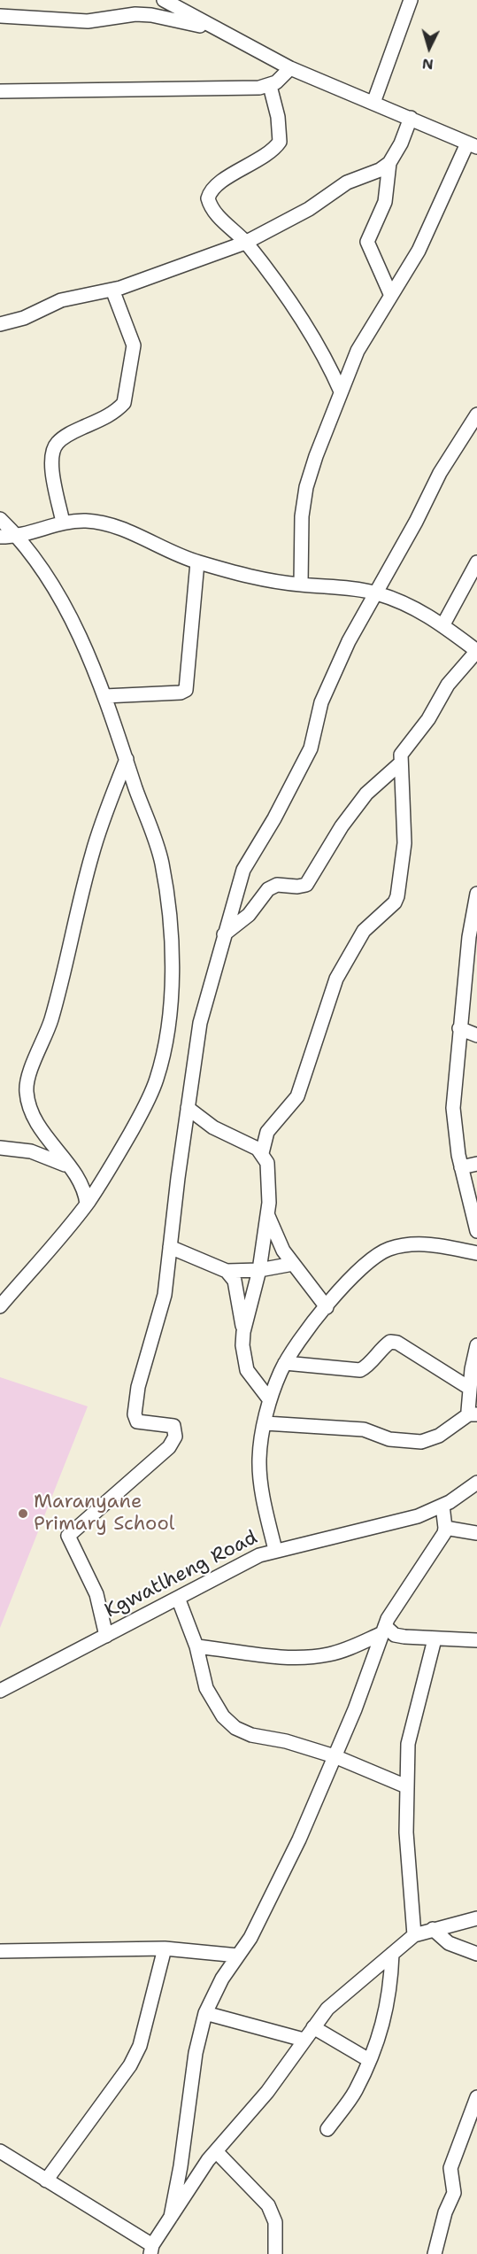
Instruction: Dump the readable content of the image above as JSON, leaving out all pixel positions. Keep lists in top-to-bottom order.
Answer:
{
  "streets": {
    "street": ["Kgwatlheng Road"]
  },
  "places": ["Maranyane Primary School"],
  "north": "bottom"
}
